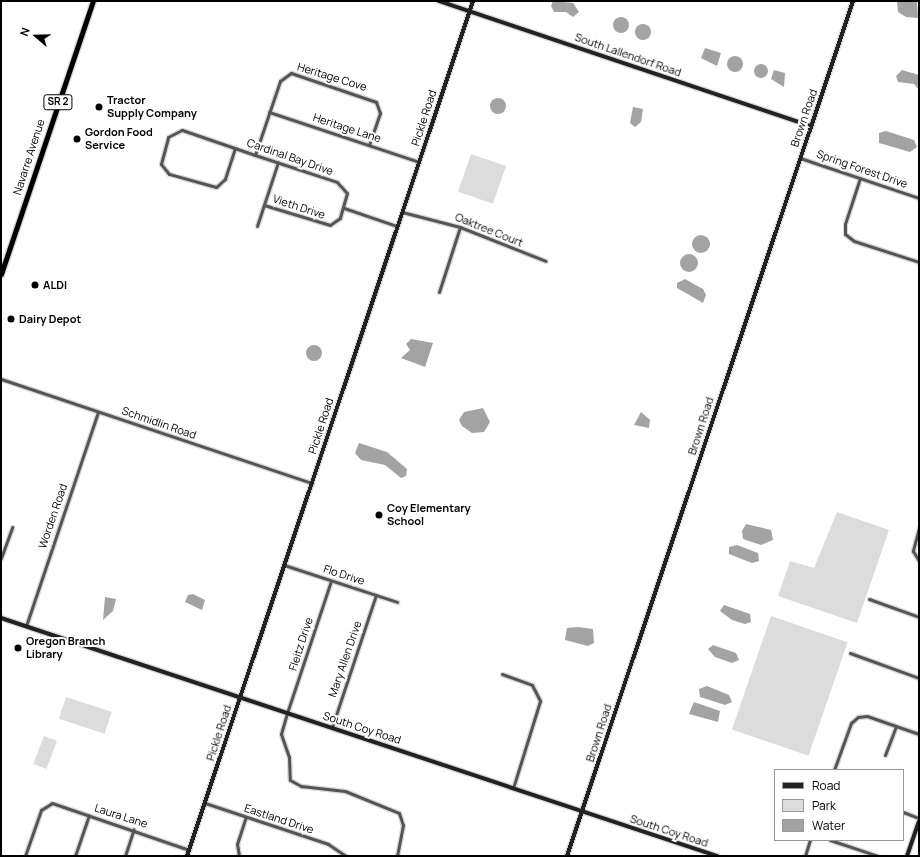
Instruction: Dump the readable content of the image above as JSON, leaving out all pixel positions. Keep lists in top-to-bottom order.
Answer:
{
  "streets": {
    "highway": ["SR 2", "Navarre Avenue"],
    "street": [
      "South Lallendorf Road",
      "Heritage Cove",
      "Pickle Road",
      "Brown Road",
      "Heritage Lane",
      "Cardinal Bay Drive",
      "Spring Forest Drive",
      "Vieth Drive",
      "Oaktree Court",
      "Schmidlin Road",
      "Worden Road",
      "Flo Drive",
      "Fleitz Drive",
      "Mary Allen Drive",
      "South Coy Road",
      "Laura Lane",
      "Eastland Drive"
    ]
  },
  "crossings": [
    ["South Lallendorf Road", "Pickle Road"],
    ["South Lallendorf Road", "Brown Road"],
    ["Heritage Cove", "Heritage Lane"],
    ["Pickle Road", "Heritage Lane"],
    ["Pickle Road", "Oaktree Court"],
    ["Pickle Road", "Schmidlin Road"],
    ["Pickle Road", "Flo Drive"],
    ["Pickle Road", "South Coy Road"],
    ["Pickle Road", "Laura Lane"],
    ["Pickle Road", "Eastland Drive"],
    ["Brown Road", "Spring Forest Drive"],
    ["Brown Road", "South Coy Road"],
    ["Cardinal Bay Drive", "Vieth Drive"],
    ["Schmidlin Road", "Worden Road"],
    ["Worden Road", "South Coy Road"],
    ["Flo Drive", "Fleitz Drive"],
    ["Flo Drive", "Mary Allen Drive"],
    ["Fleitz Drive", "South Coy Road"],
    ["Mary Allen Drive", "South Coy Road"]
  ],
  "places": [
    "Tractor Supply Company",
    "Gordon Food Service",
    "ALDI",
    "Dairy Depot",
    "Coy Elementary School",
    "Oregon Branch Library"
  ],
  "legend": ["Road", "Park", "Water"],
  "north": "left"
}
